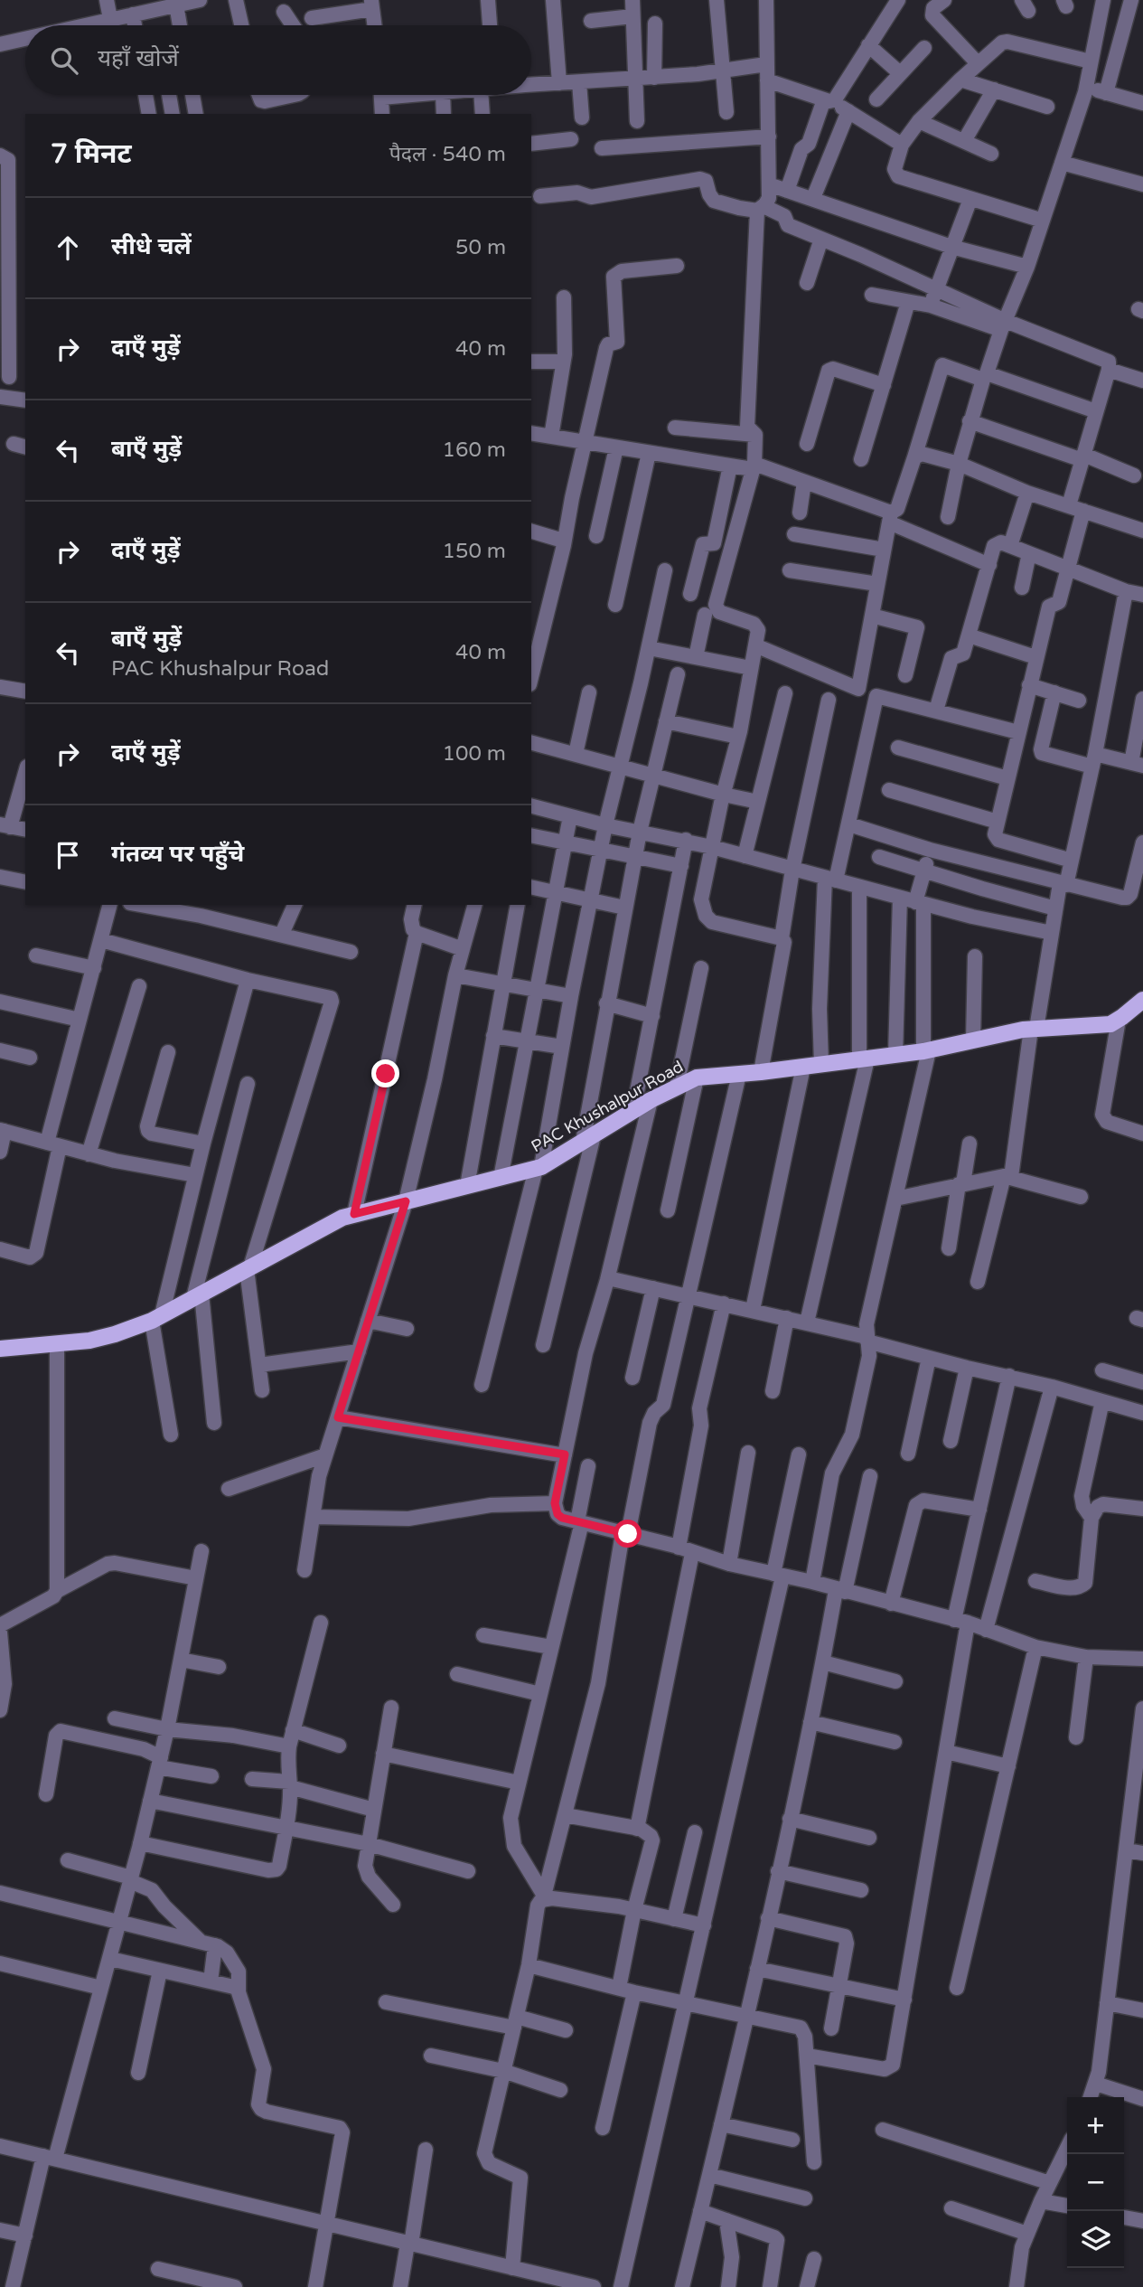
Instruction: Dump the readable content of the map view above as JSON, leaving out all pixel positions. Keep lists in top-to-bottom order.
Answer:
{
  "streets": {
    "main road": ["PAC Khushalpur Road"]
  },
  "page": {
    "search": "यहाँ खोजें",
    "heading": ["7 मिनट", "पैदल · 540 m"],
    "list": [
      ["सीधे चलें", "50 m"],
      ["दाएँ मुड़ें", "40 m"],
      ["बाएँ मुड़ें", "160 m"],
      ["दाएँ मुड़ें", "150 m"],
      ["बाएँ मुड़ें", "PAC Khushalpur Road", "40 m"],
      ["दाएँ मुड़ें", "100 m"],
      "गंतव्य पर पहुँचे"
    ],
    "map_buttons": ["+", "−"]
  }
}
